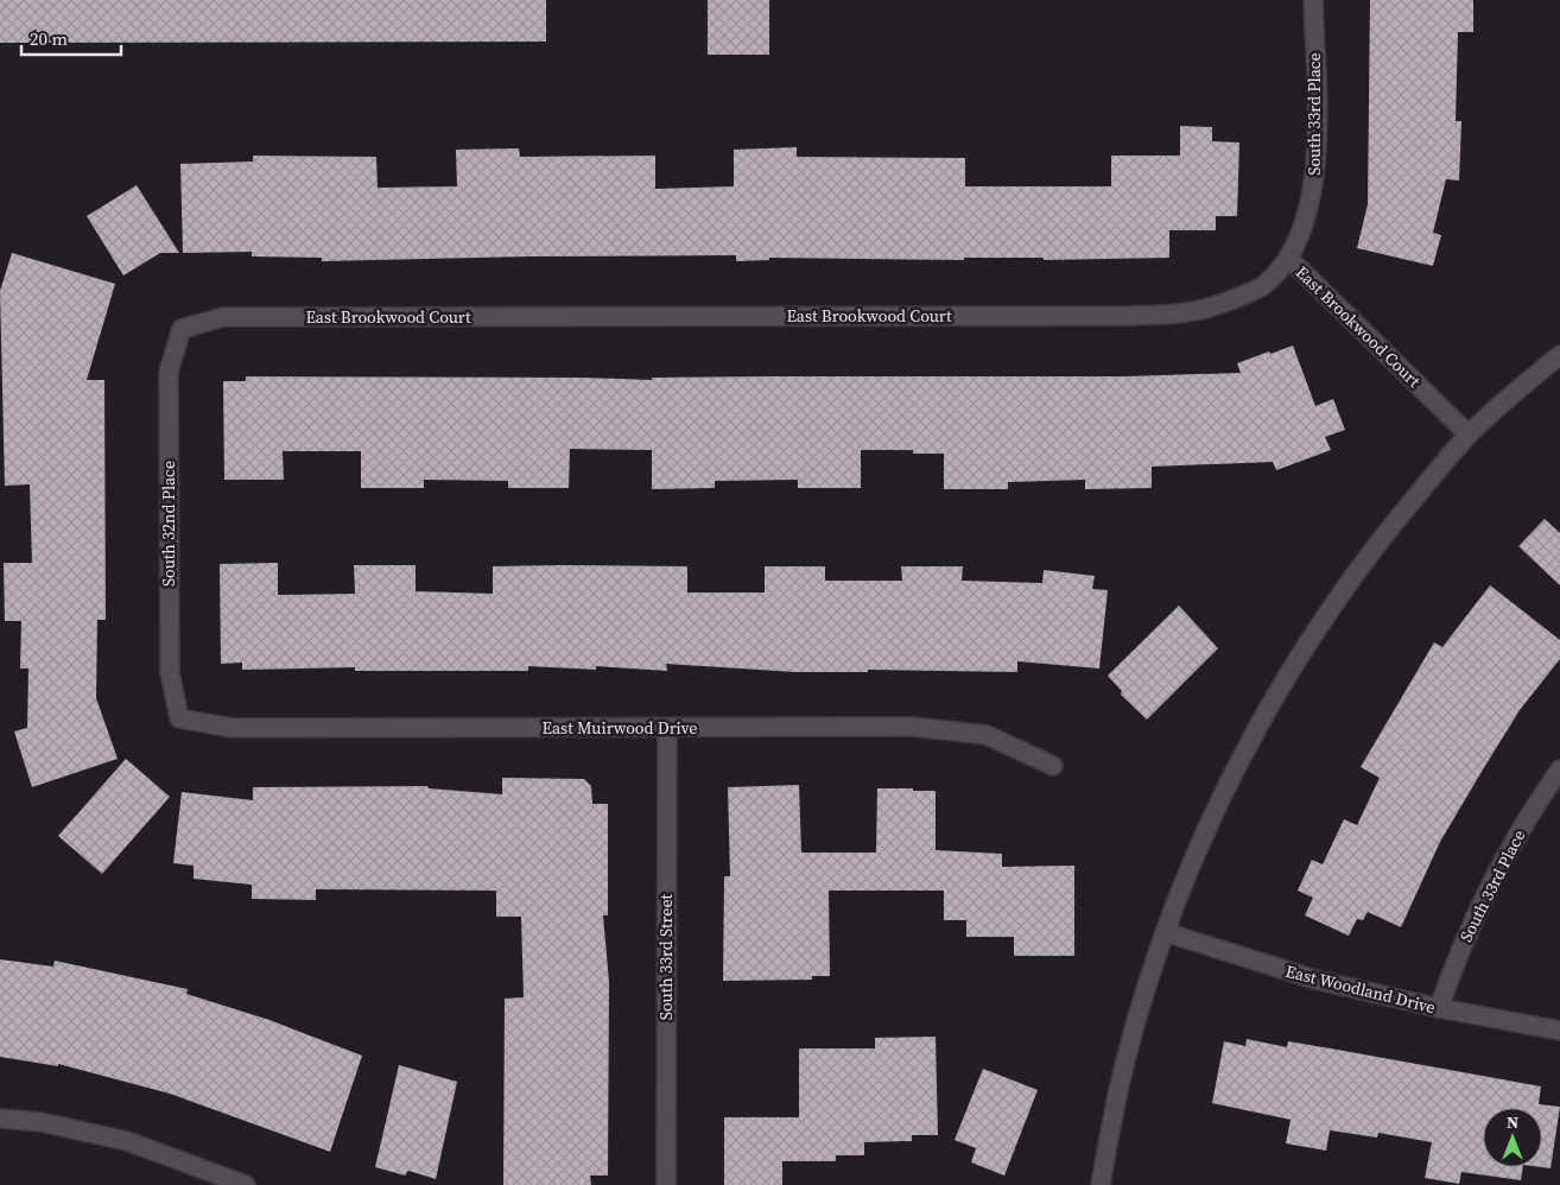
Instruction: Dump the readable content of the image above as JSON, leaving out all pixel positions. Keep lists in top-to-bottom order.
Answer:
{
  "streets": {
    "street": [
      "South 33rd Place",
      "East Brookwood Court",
      "South 32nd Place",
      "East Muirwood Drive",
      "South 33rd Street",
      "East Woodland Drive"
    ]
  },
  "crossings": [
    ["South 33rd Place", "East Brookwood Court"],
    ["South 33rd Place", "East Woodland Drive"],
    ["East Brookwood Court", "South 32nd Place"],
    ["South 32nd Place", "East Muirwood Drive"],
    ["East Muirwood Drive", "South 33rd Street"]
  ],
  "scale_bar": "20 m",
  "north": "top"
}
